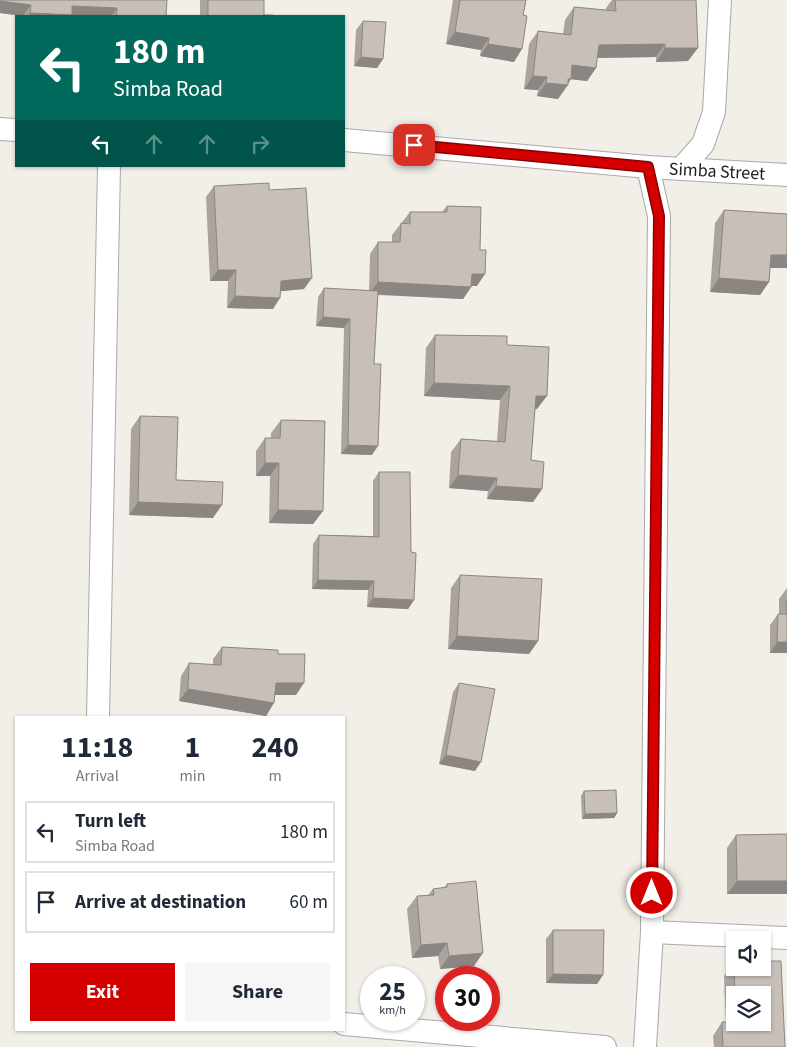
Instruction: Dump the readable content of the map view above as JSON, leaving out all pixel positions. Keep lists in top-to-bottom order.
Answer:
{
  "streets": {
    "street": ["Simba Street"]
  },
  "page": {
    "turn": ["180 m", "Simba Road"],
    "eta": [
      "11:18",
      "Arrival",
      "1",
      "min",
      "240",
      "m"
    ],
    "list": [
      {
        "name": "Turn left",
        "note": "Simba Road",
        "value": "180 m"
      },
      {
        "name": "Arrive at destination",
        "value": "60 m"
      }
    ],
    "buttons": ["Exit", "Share"],
    "speed": "25 km/h",
    "limit": "30"
  }
}
